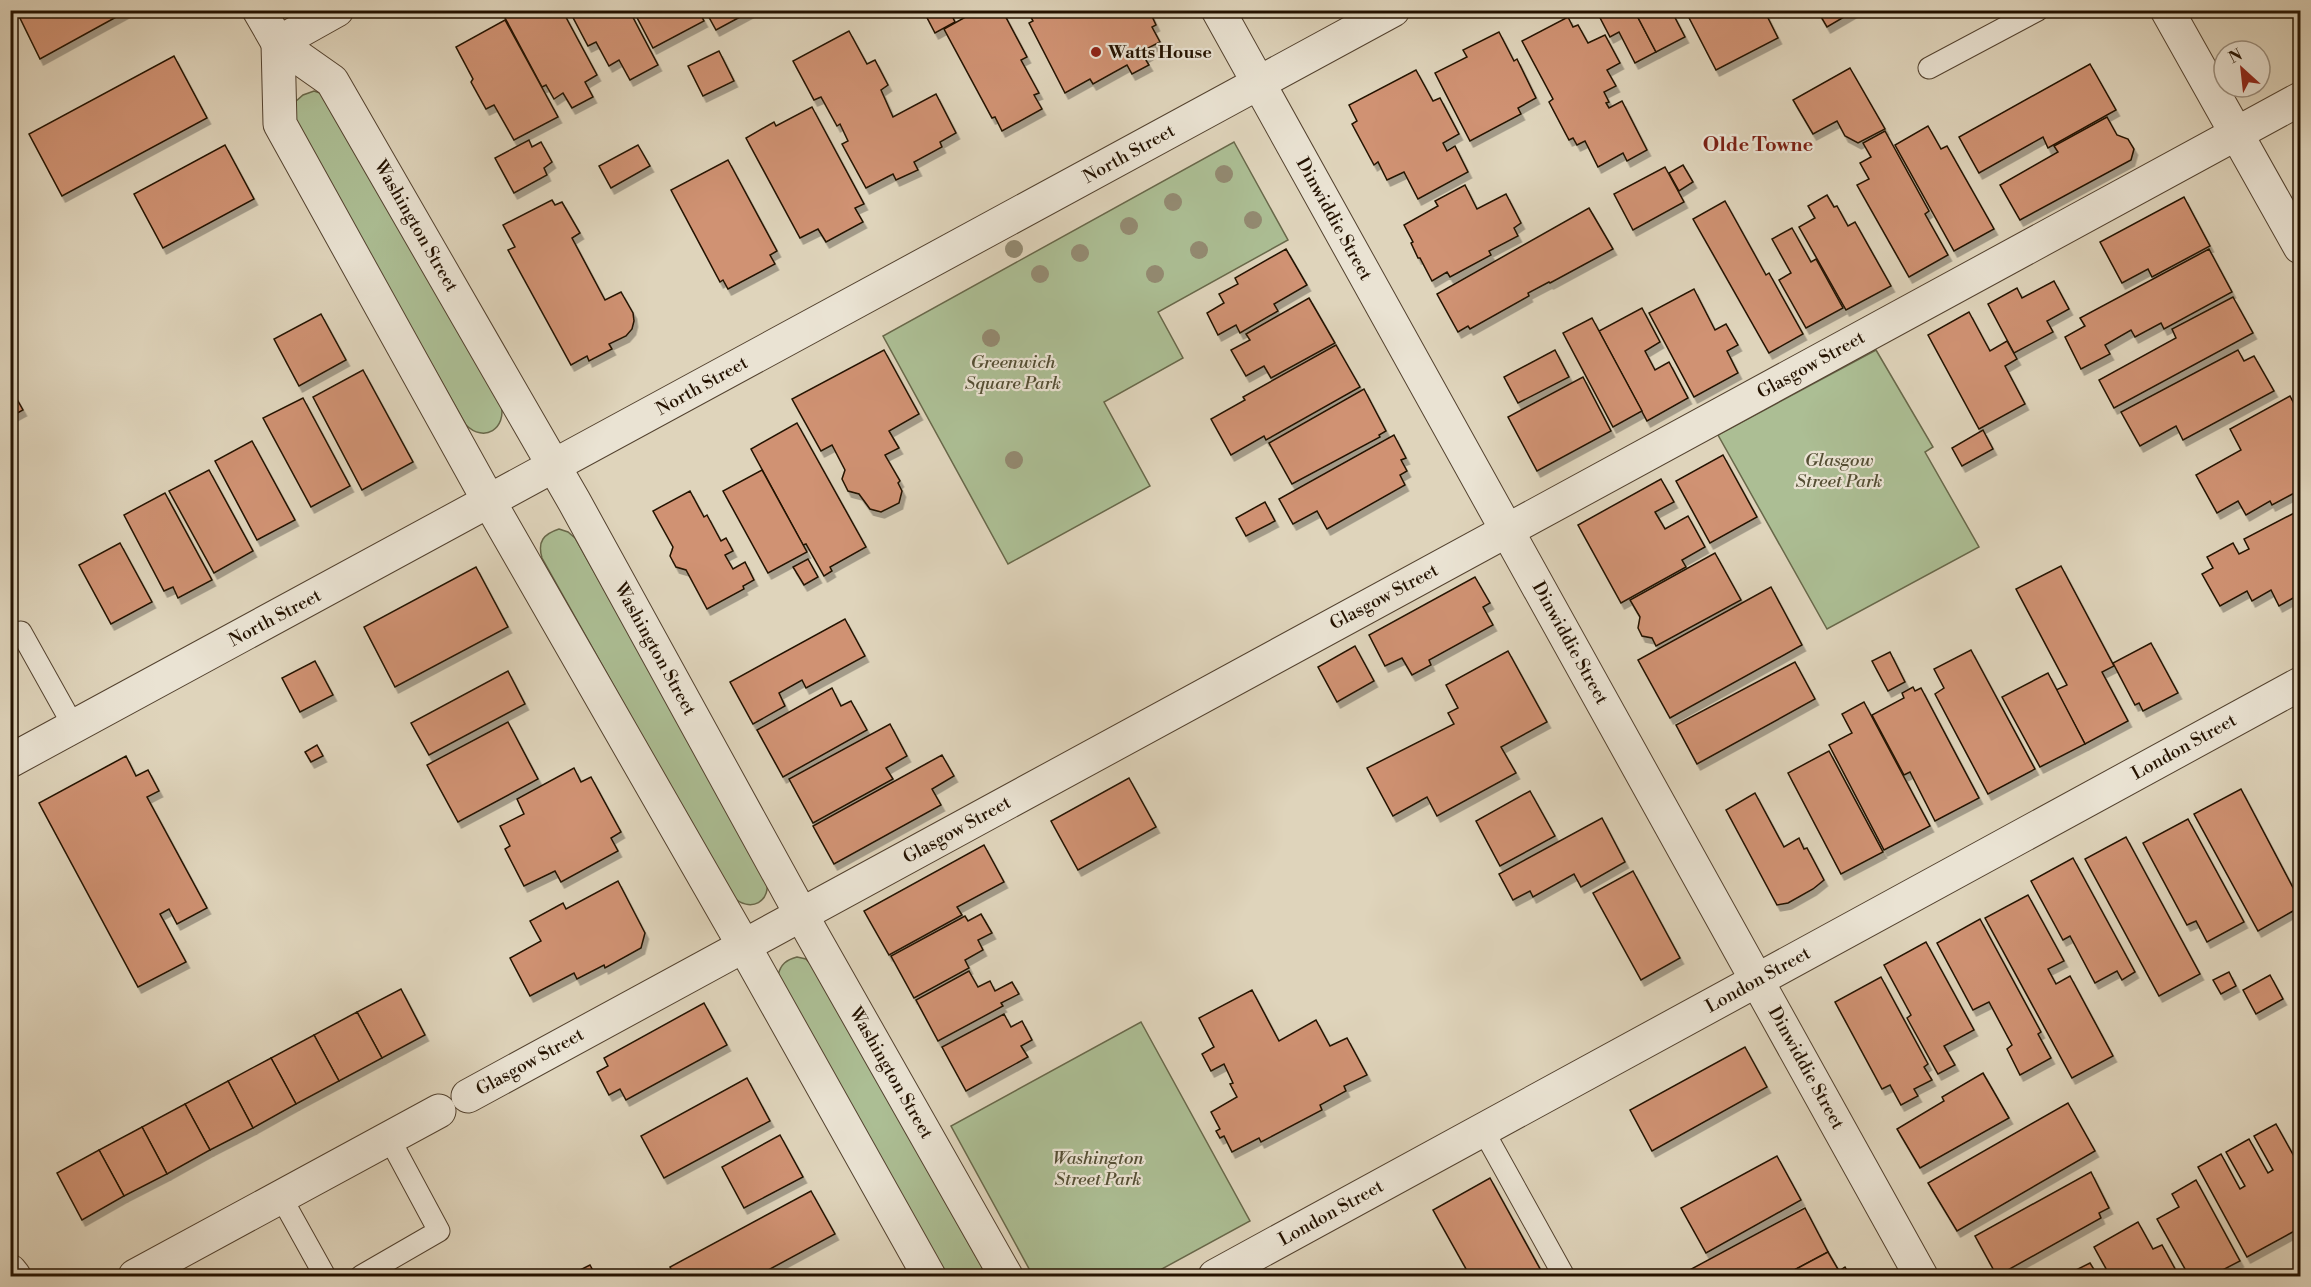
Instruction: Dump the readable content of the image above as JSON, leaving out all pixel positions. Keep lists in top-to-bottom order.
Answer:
{
  "streets": {
    "street": [
      "North Street",
      "Dinwiddie Street",
      "Washington Street",
      "Glasgow Street",
      "London Street"
    ]
  },
  "crossings": [
    ["North Street", "Dinwiddie Street"],
    ["North Street", "Washington Street"],
    ["Dinwiddie Street", "Glasgow Street"],
    ["Dinwiddie Street", "London Street"],
    ["Washington Street", "Glasgow Street"]
  ],
  "districts": ["Olde Towne"],
  "parks": ["Greenwich Square Park", "Glasgow Street Park", "Washington Street Park"],
  "places": ["Watts House"],
  "north": "top left"
}
